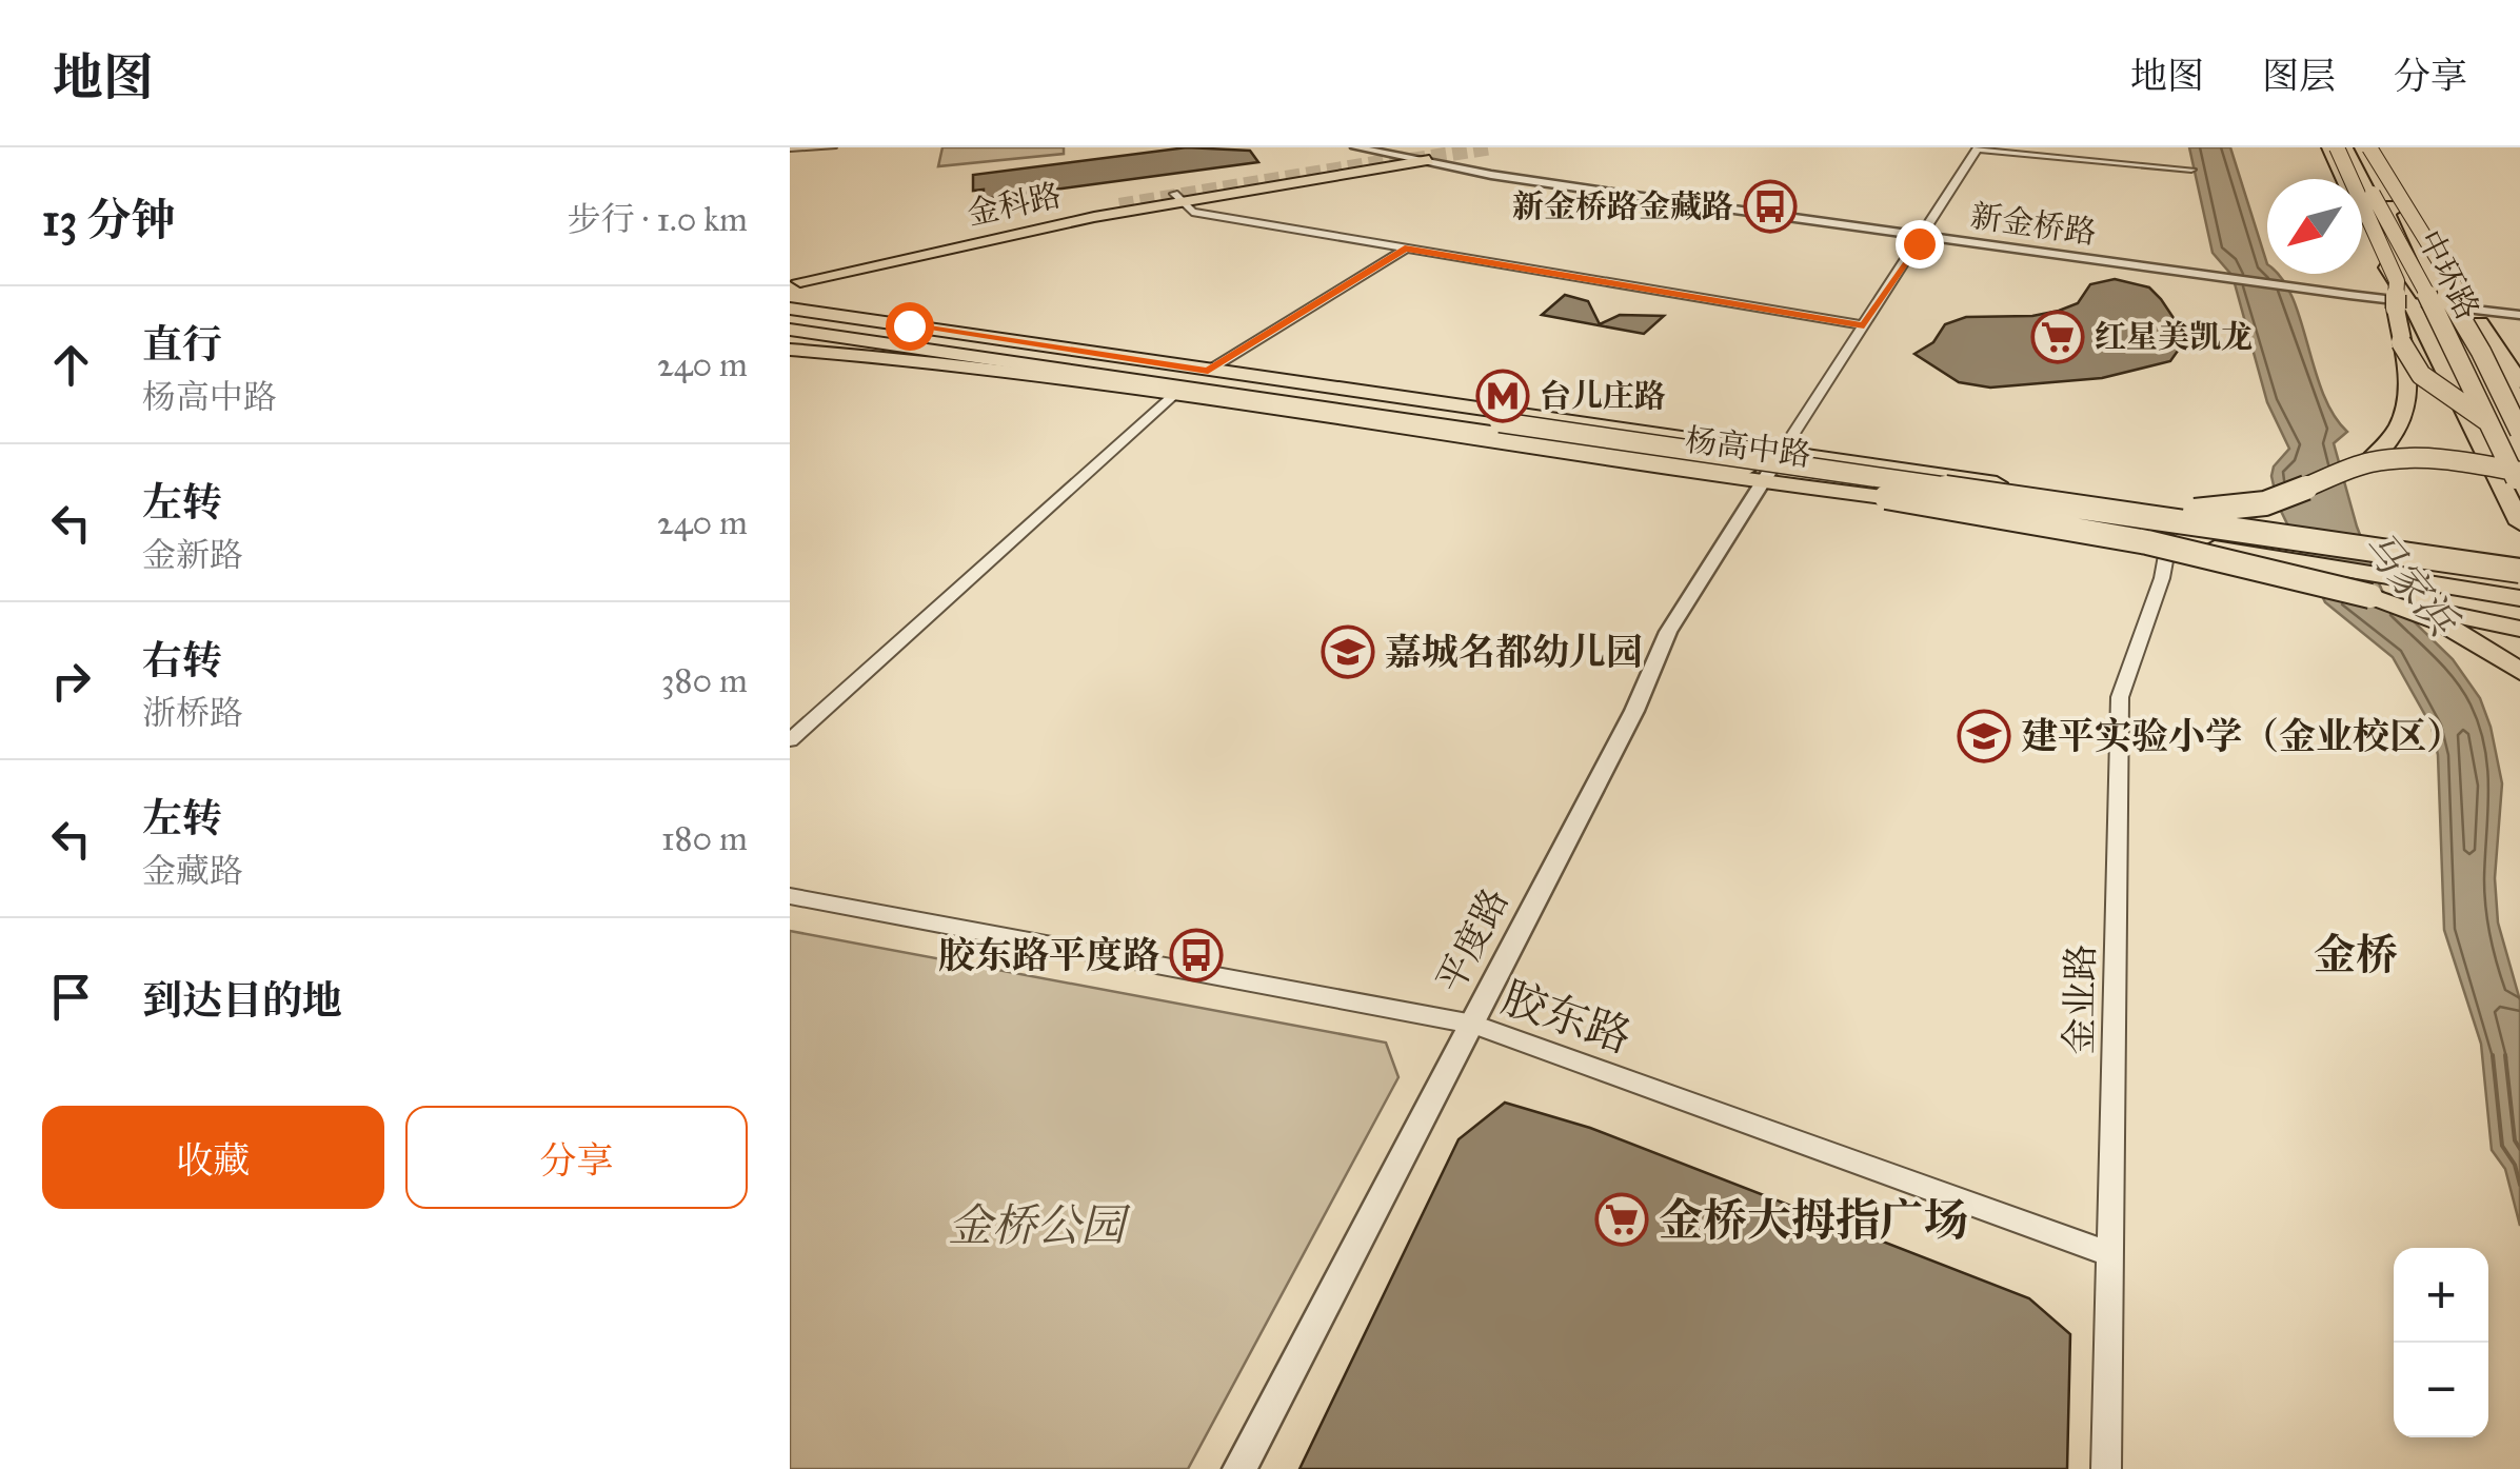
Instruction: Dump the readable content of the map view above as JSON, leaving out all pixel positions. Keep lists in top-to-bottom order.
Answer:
{
  "streets": {
    "main road": ["金科路", "中环路", "杨高中路"],
    "street": [
      "新金桥路",
      "平度路",
      "金业路",
      "胶东路"
    ]
  },
  "crossings": [
    ["金科路", "新金桥路"],
    ["杨高中路", "平度路"],
    ["杨高中路", "金业路"],
    ["平度路", "胶东路"],
    ["金业路", "胶东路"]
  ],
  "districts": ["金桥"],
  "water": ["马家浜"],
  "parks": ["金桥公园"],
  "places": {
    "bus stop": ["新金桥路金藏路", "胶东路平度路"],
    "supermarket": ["红星美凯龙", "金桥大拇指广场"],
    "metro station": ["台儿庄路"],
    "school or university": ["嘉城名都幼儿园", "建平实验小学（金业校区）"]
  },
  "north": "bottom left",
  "page": {
    "header": "地图",
    "nav": ["地图", "图层", "分享"],
    "heading": ["13 分钟", "步行 · 1.0 km"],
    "list": [
      ["直行", "杨高中路", "240 m"],
      ["左转", "金新路", "240 m"],
      ["右转", "浙桥路", "380 m"],
      ["左转", "金藏路", "180 m"],
      "到达目的地"
    ],
    "buttons": ["收藏", "分享"],
    "map_buttons": ["+", "−"]
  }
}
